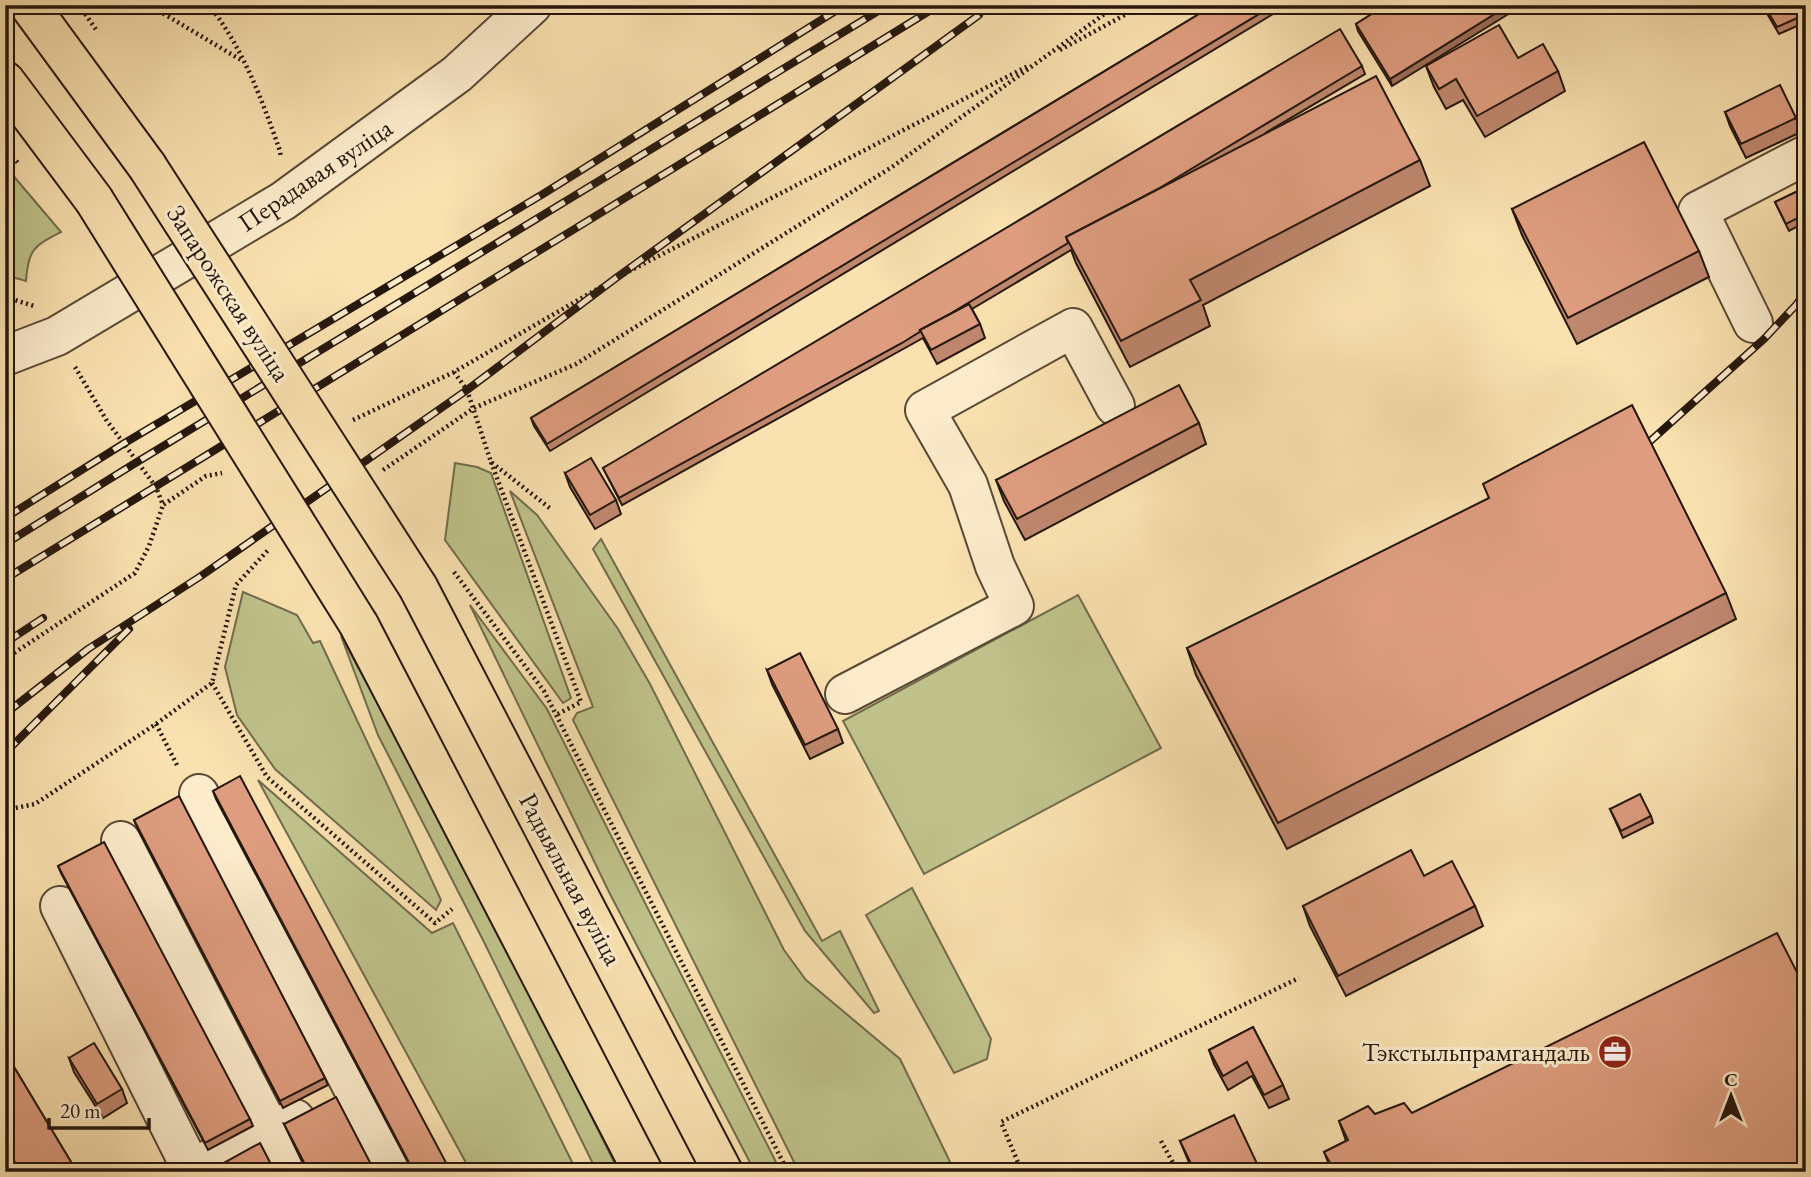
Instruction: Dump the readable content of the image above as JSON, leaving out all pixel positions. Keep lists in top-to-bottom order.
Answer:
{
  "streets": {
    "main road": ["Запарожская вуліца", "Радыяльная вуліца"],
    "street": ["Перадавая вуліца"]
  },
  "crossings": [
    ["Запарожская вуліца", "Радыяльная вуліца"]
  ],
  "places": {
    "office": ["Тэкстыльпрамгандаль"]
  },
  "scale_bar": "20 m",
  "north": "top"
}
